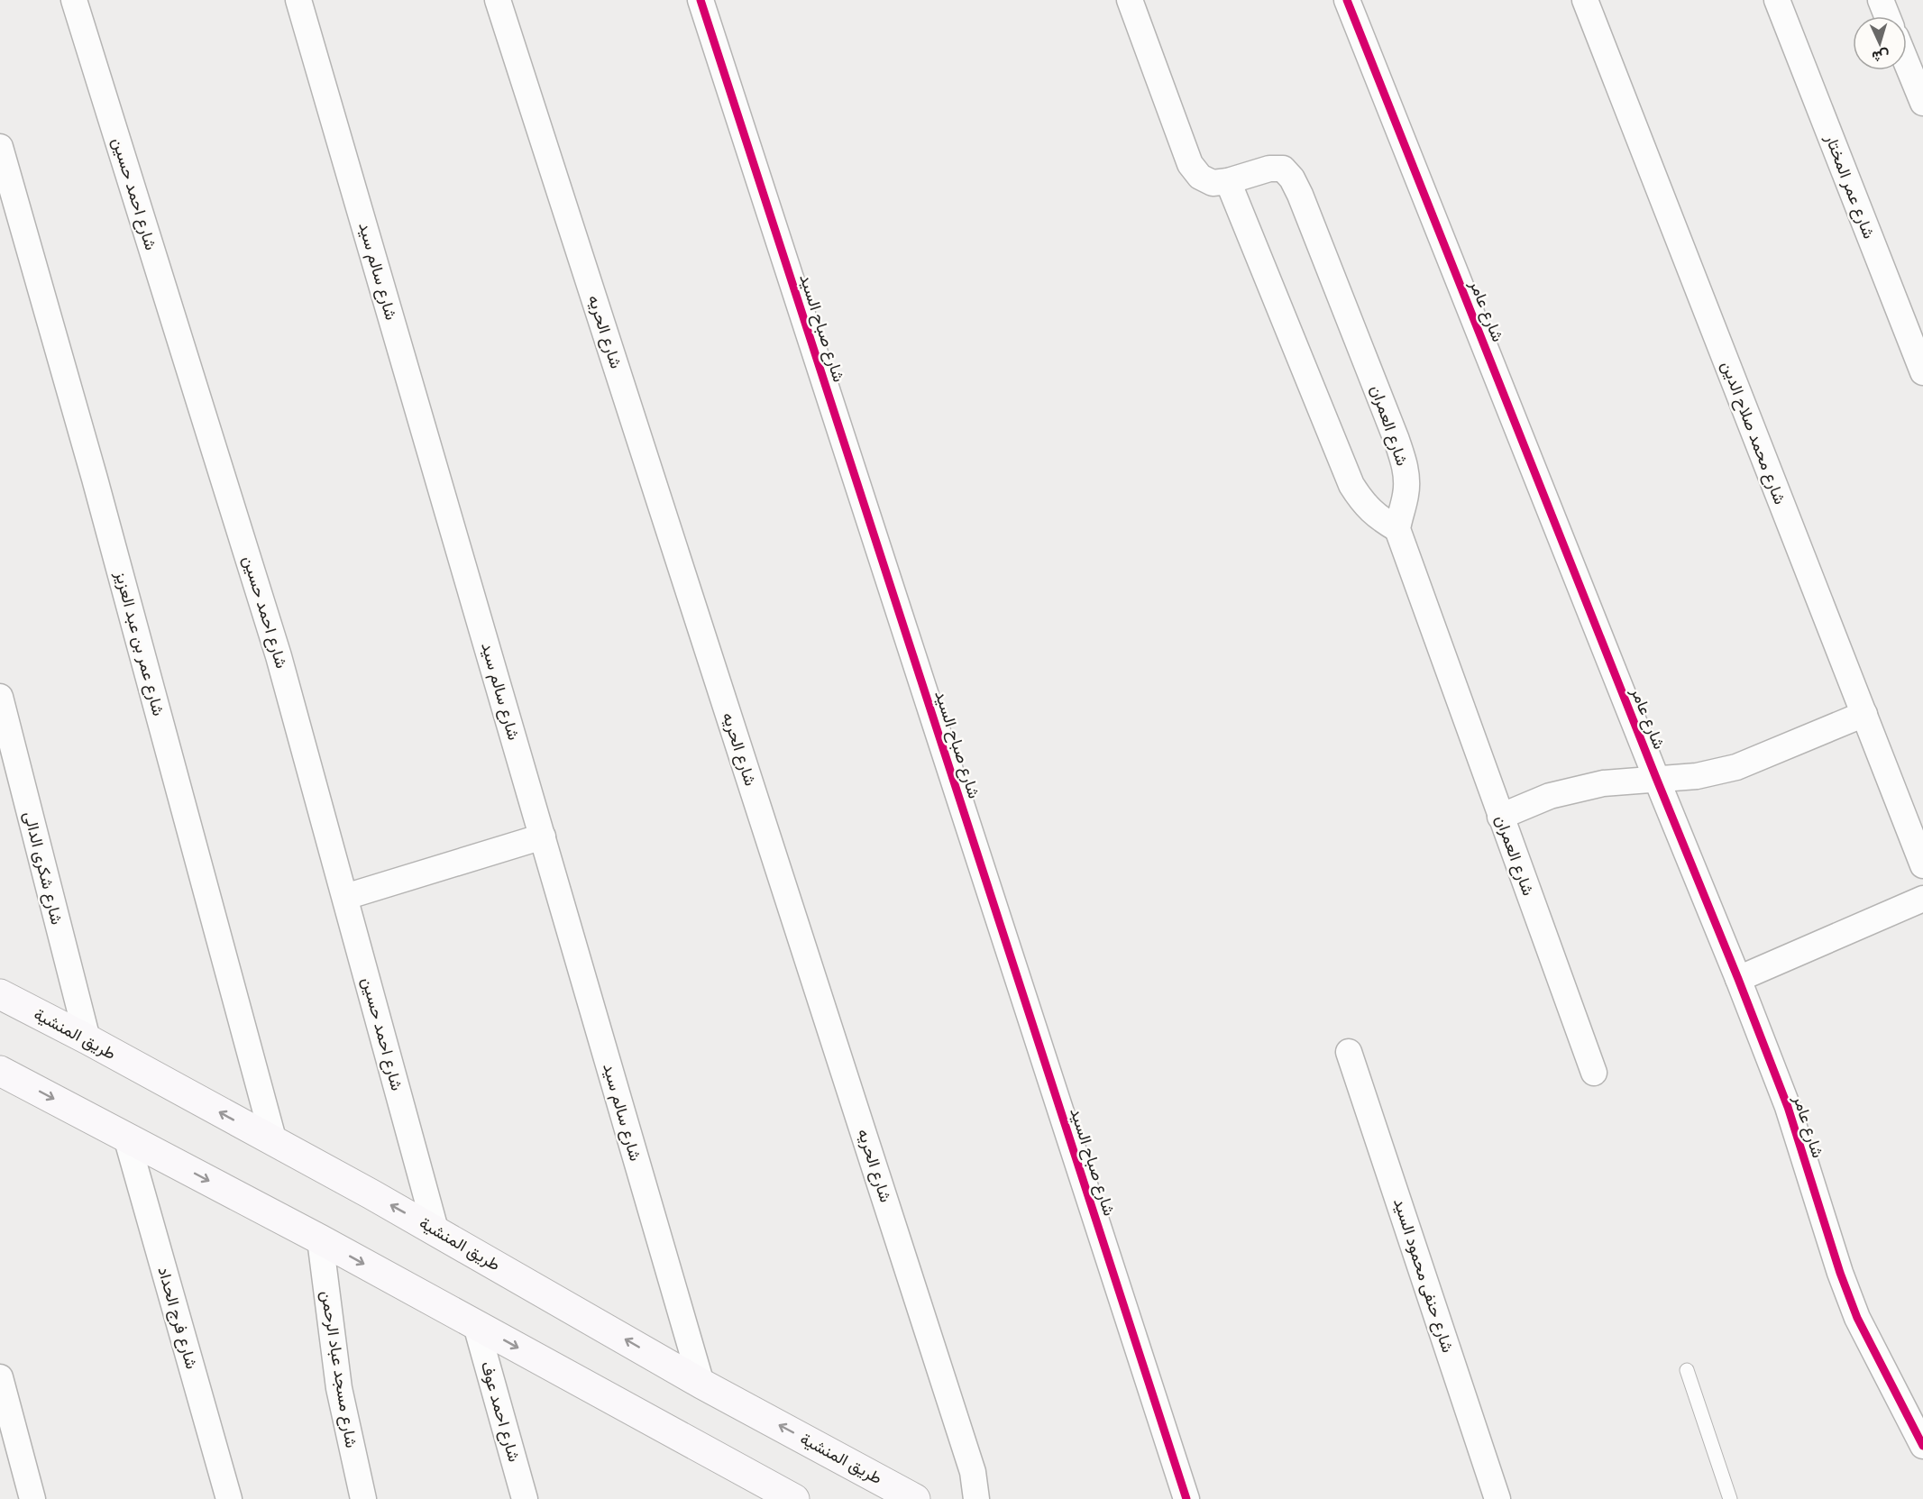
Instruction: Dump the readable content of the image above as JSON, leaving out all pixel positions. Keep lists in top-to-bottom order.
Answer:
{
  "streets": {
    "street": [
      "شارع عمر المختار",
      "شارع احمد حسين",
      "شارع سالم سيد",
      "شارع عامر",
      "شارع صباح السيد",
      "شارع الحريه",
      "شارع العمران",
      "شارع محمد صلاح الدين",
      "شارع عمر بن عبد العزيز",
      "شارع شكرى الدالى",
      "طريق المنشية",
      "شارع حنفى محمود السيد",
      "شارع فرج الحداد",
      "شارع مسجد عباد الرحمن",
      "شارع احمد عوف"
    ]
  },
  "crossings": [
    ["شارع احمد حسين", "طريق المنشية"],
    ["شارع سالم سيد", "طريق المنشية"],
    ["شارع عمر بن عبد العزيز", "طريق المنشية"],
    ["شارع شكرى الدالى", "طريق المنشية"]
  ],
  "north": "bottom"
}
